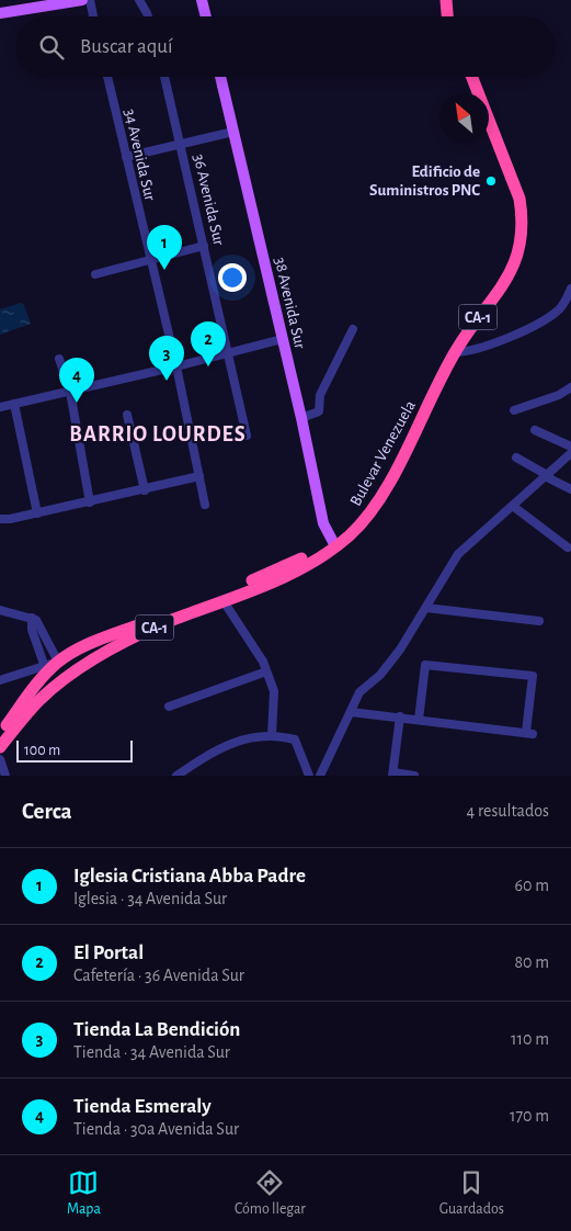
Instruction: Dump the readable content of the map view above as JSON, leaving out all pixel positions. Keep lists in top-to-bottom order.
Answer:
{
  "streets": {
    "highway": ["CA-1", "Bulevar Venezuela"],
    "main road": ["38 Avenida Sur"],
    "street": ["34 Avenida Sur", "36 Avenida Sur"]
  },
  "crossings": [
    ["38 Avenida Sur", "Bulevar Venezuela"]
  ],
  "districts": ["BARRIO LOURDES"],
  "places": ["Edificio de Suministros PNC"],
  "scale_bar": "100 m",
  "north": "top left",
  "page": {
    "search": "Buscar aquí",
    "pins": [
      "1",
      "2",
      "3",
      "4"
    ],
    "scale": "100 m",
    "heading": ["Cerca", "4 resultados"],
    "list": [
      {
        "mark": "1",
        "name": "Iglesia Cristiana Abba Padre",
        "note": "Iglesia · 34 Avenida Sur",
        "value": "60 m"
      },
      {
        "mark": "2",
        "name": "El Portal",
        "note": "Cafetería · 36 Avenida Sur",
        "value": "80 m"
      },
      {
        "mark": "3",
        "name": "Tienda La Bendición",
        "note": "Tienda · 34 Avenida Sur",
        "value": "110 m"
      },
      {
        "mark": "4",
        "name": "Tienda Esmeraly",
        "note": "Tienda · 30a Avenida Sur",
        "value": "170 m"
      }
    ],
    "nav": ["Mapa", "Cómo llegar", "Guardados"]
  }
}
